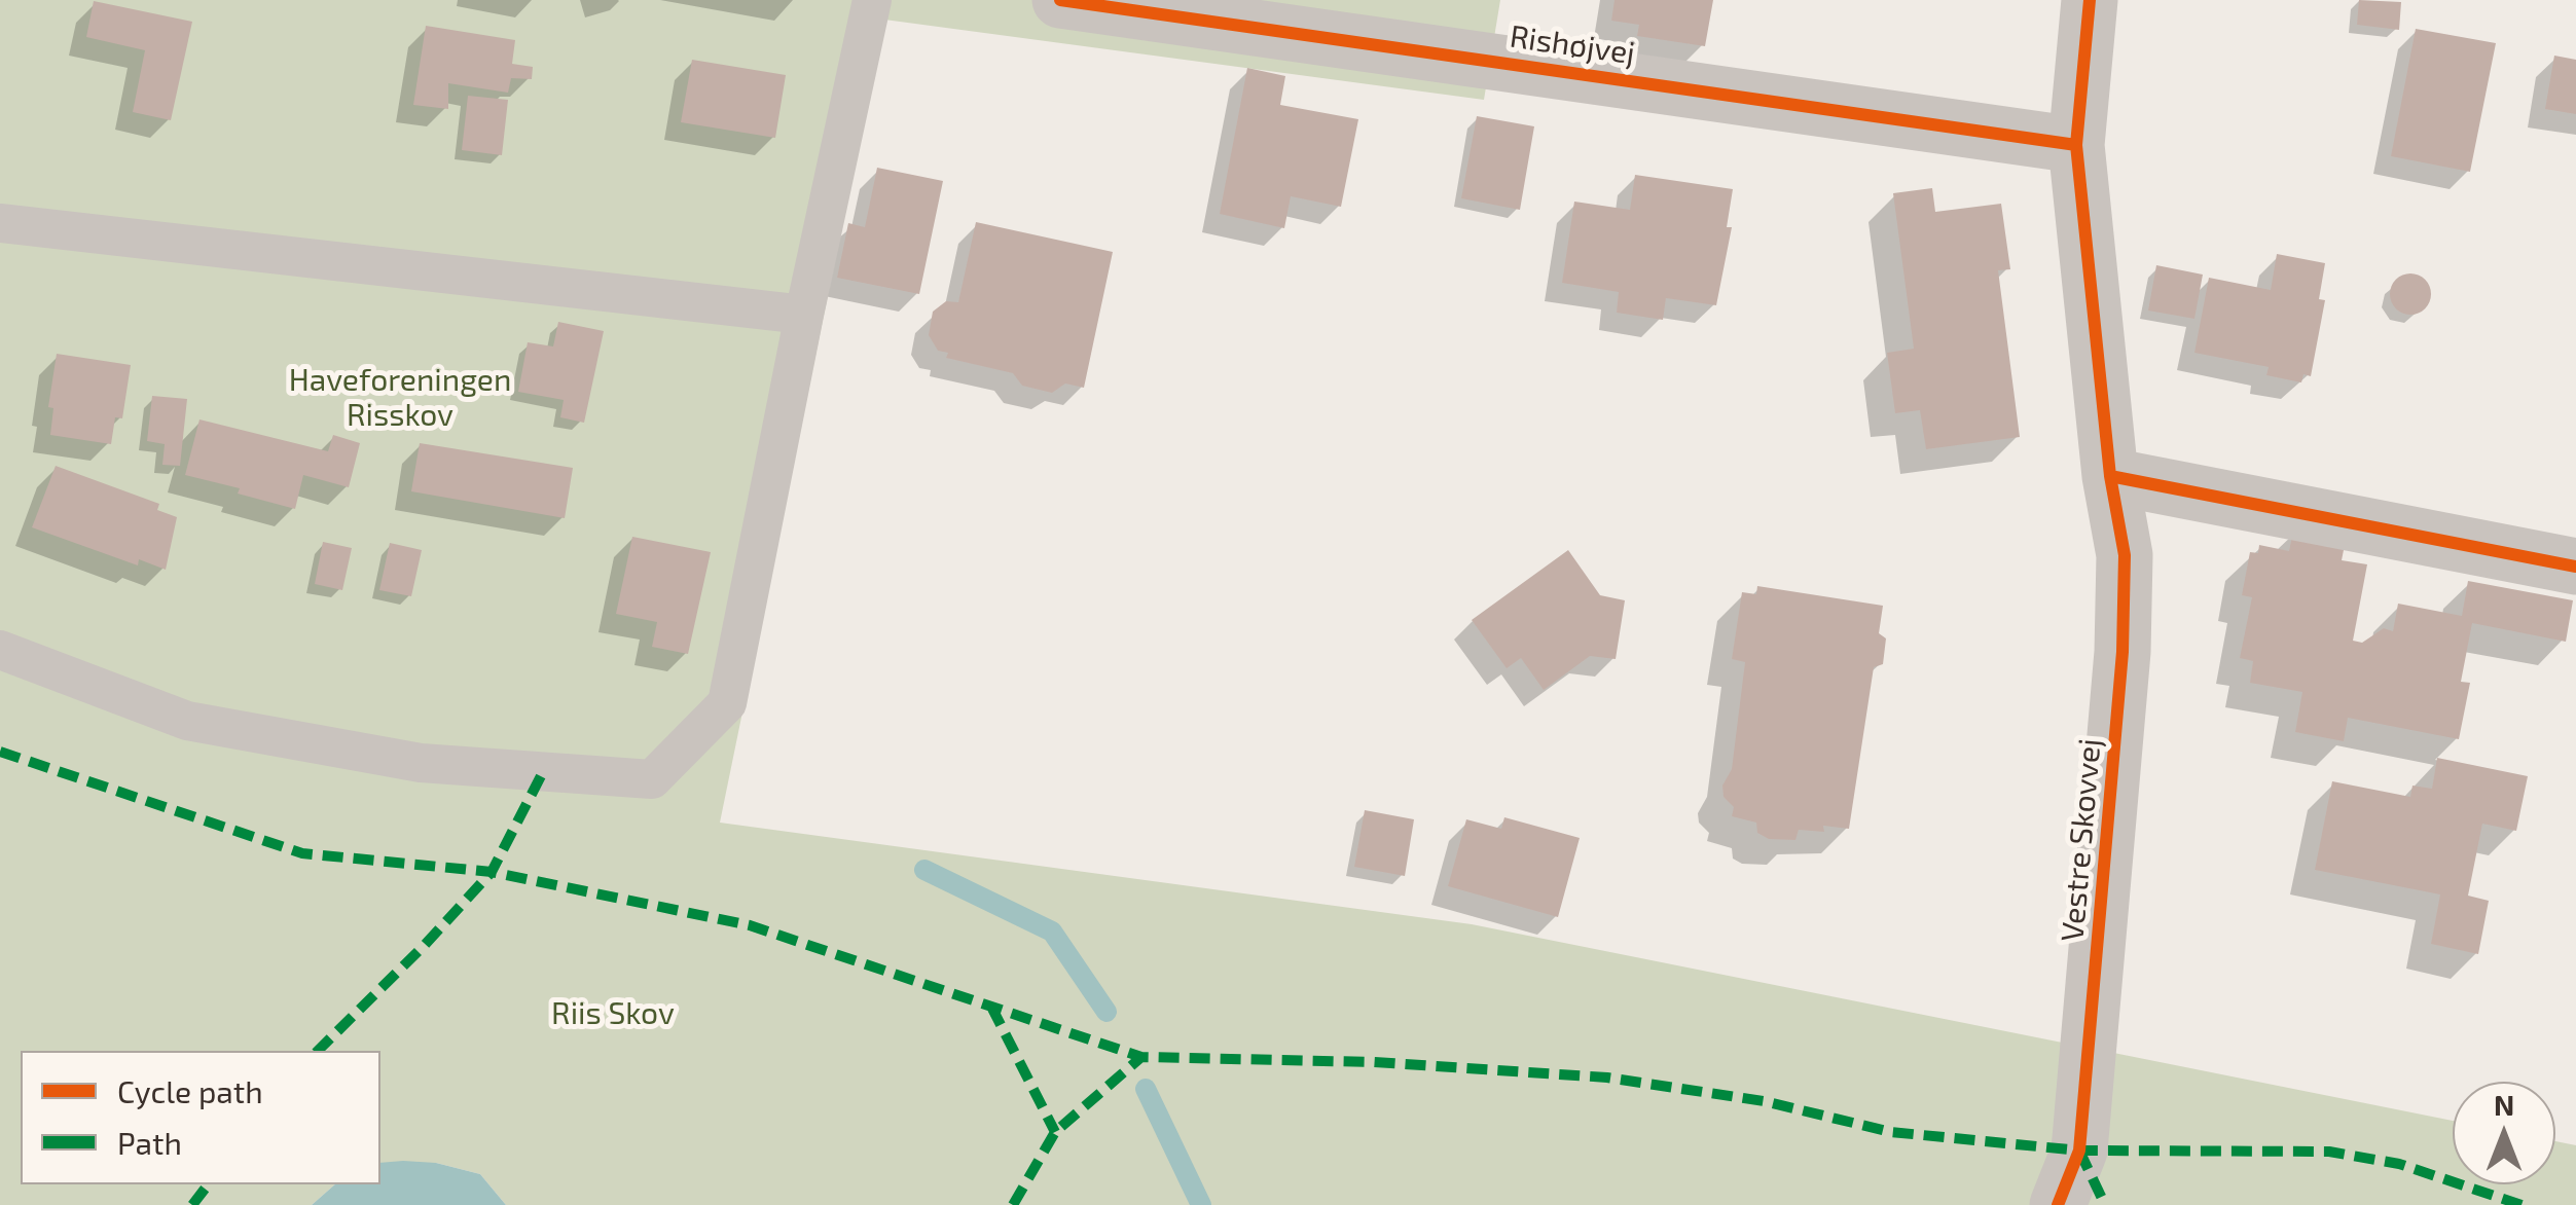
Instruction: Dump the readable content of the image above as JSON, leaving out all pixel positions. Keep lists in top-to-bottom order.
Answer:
{
  "streets": {
    "street": ["Rishøjvej", "Vestre Skovvej"]
  },
  "crossings": [
    ["Rishøjvej", "Vestre Skovvej"]
  ],
  "parks": ["Haveforeningen Risskov", "Riis Skov"],
  "legend": ["Cycle path", "Path"],
  "north": "top"
}
